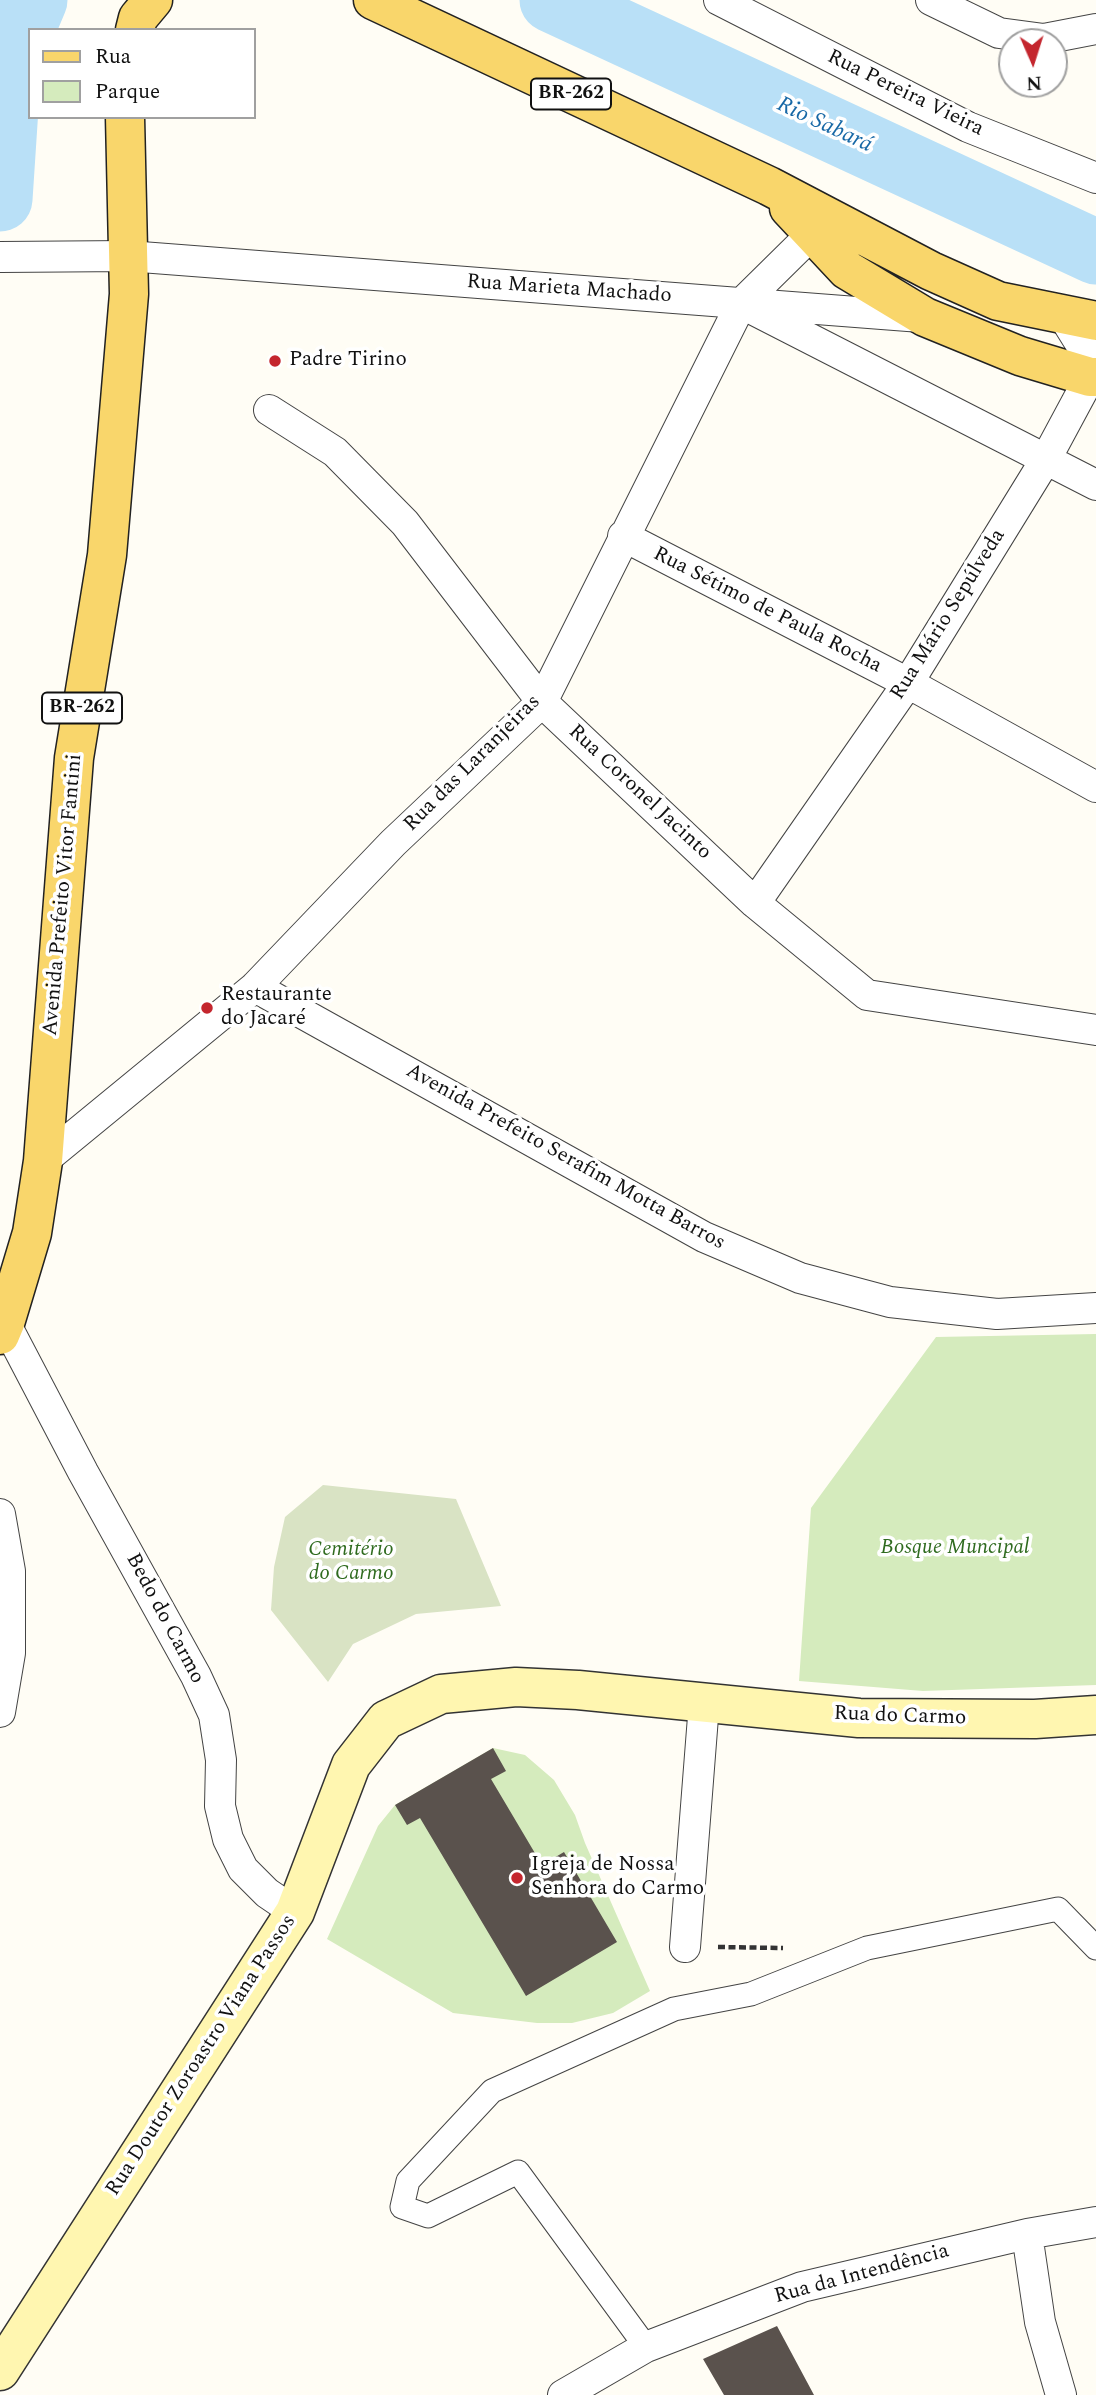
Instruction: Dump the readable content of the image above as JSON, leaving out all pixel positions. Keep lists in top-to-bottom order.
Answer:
{
  "streets": {
    "main road": [
      "BR-262",
      "Avenida Prefeito Vitor Fantini",
      "Rua do Carmo",
      "Rua Doutor Zoroastro Viana Passos"
    ],
    "street": [
      "Rua Pereira Vieira",
      "Rua Marieta Machado",
      "Rua Sétimo de Paula Rocha",
      "Rua Mário Sepúlveda",
      "Rua das Laranjeiras",
      "Rua Coronel Jacinto",
      "Avenida Prefeito Serafim Motta Barros",
      "Bedo do Carmo",
      "Rua da Intendência"
    ]
  },
  "crossings": [
    ["BR-262", "Rua Mário Sepúlveda"],
    ["BR-262", "Rua das Laranjeiras"],
    ["Rua Marieta Machado", "Rua Mário Sepúlveda"],
    ["Rua Marieta Machado", "Rua das Laranjeiras"],
    ["Rua Marieta Machado", "Avenida Prefeito Vitor Fantini"],
    ["Rua Sétimo de Paula Rocha", "Rua Mário Sepúlveda"],
    ["Rua Sétimo de Paula Rocha", "Rua das Laranjeiras"],
    ["Rua Mário Sepúlveda", "Rua Coronel Jacinto"],
    ["Rua das Laranjeiras", "Rua Coronel Jacinto"],
    ["Rua das Laranjeiras", "Avenida Prefeito Vitor Fantini"],
    ["Rua das Laranjeiras", "Avenida Prefeito Serafim Motta Barros"],
    ["Avenida Prefeito Vitor Fantini", "Bedo do Carmo"],
    ["Bedo do Carmo", "Rua Doutor Zoroastro Viana Passos"],
    ["Rua do Carmo", "Rua Doutor Zoroastro Viana Passos"]
  ],
  "water": ["Rio Sabará"],
  "parks": ["Bosque Muncipal", "Cemitério do Carmo"],
  "places": ["Padre Tirino", "Restaurante do Jacaré", "Igreja de Nossa Senhora do Carmo"],
  "legend": ["Rua", "Parque"],
  "north": "bottom"
}
